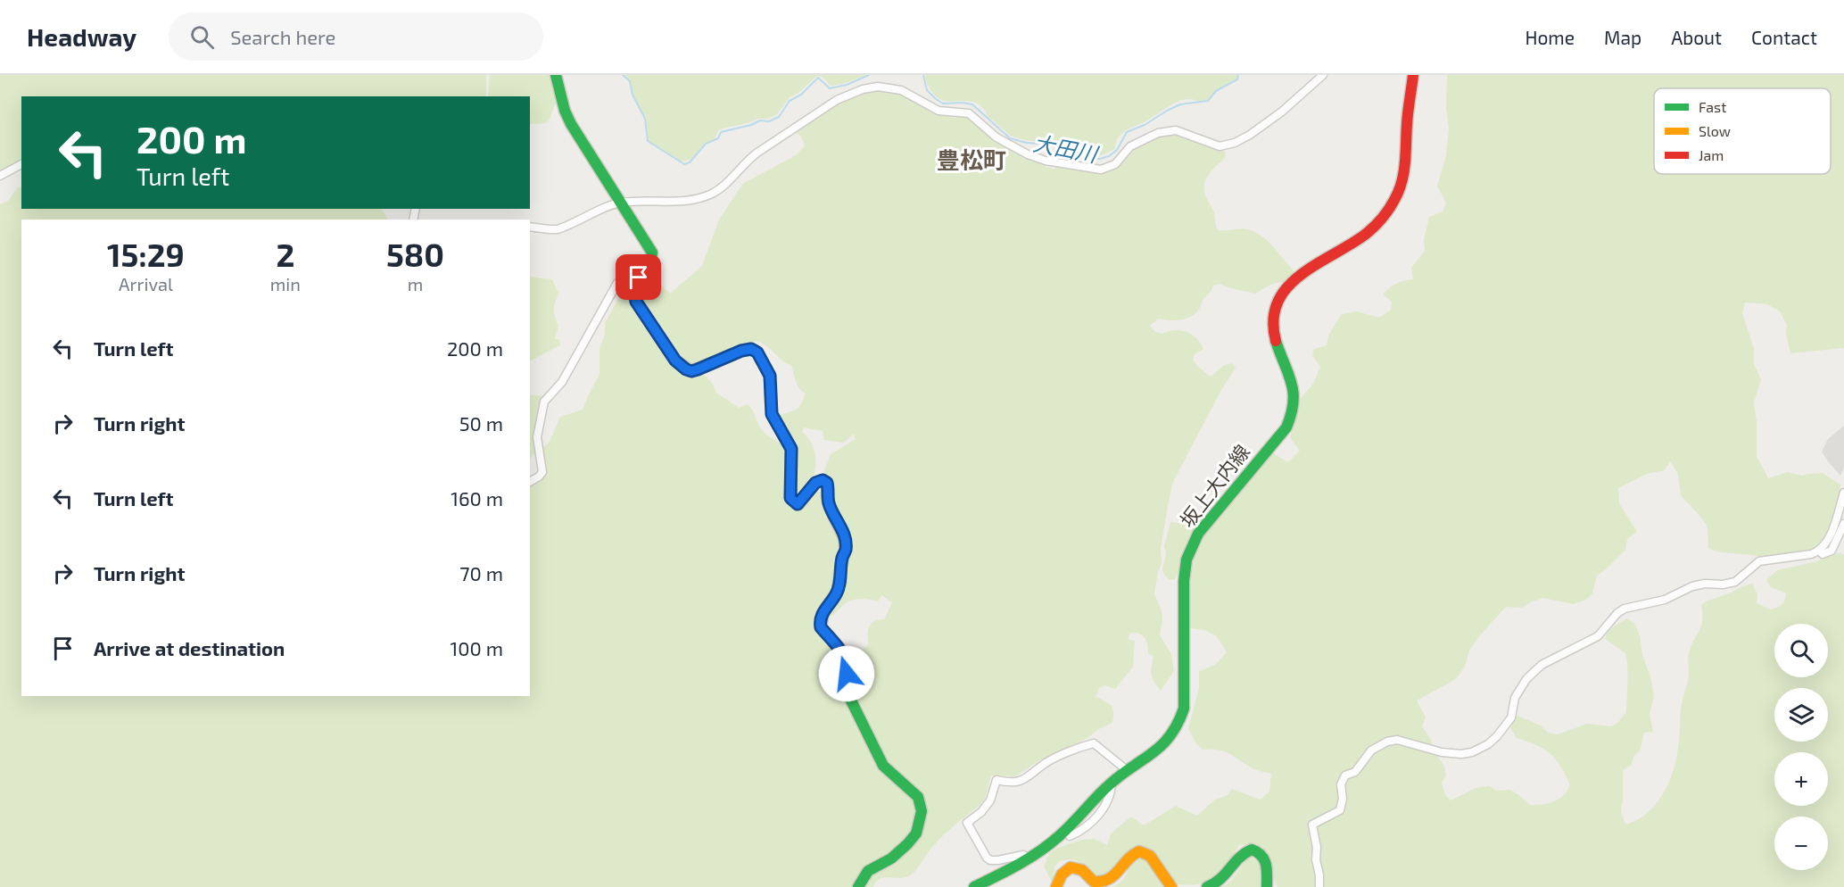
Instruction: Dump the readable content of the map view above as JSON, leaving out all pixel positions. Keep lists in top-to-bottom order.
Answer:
{
  "streets": {
    "main road": ["坂上大内線"]
  },
  "districts": ["豊松町"],
  "water": ["大田川"],
  "legend": ["Fast", "Slow", "Jam"],
  "page": {
    "header": "Headway",
    "search": "Search here",
    "nav": [
      "Home",
      "Map",
      "About",
      "Contact"
    ],
    "turn": ["200 m", "Turn left"],
    "eta": [
      "15:29",
      "Arrival",
      "2",
      "min",
      "580",
      "m"
    ],
    "list": [
      {
        "name": "Turn left",
        "value": "200 m"
      },
      {
        "name": "Turn right",
        "value": "50 m"
      },
      {
        "name": "Turn left",
        "value": "160 m"
      },
      {
        "name": "Turn right",
        "value": "70 m"
      },
      {
        "name": "Arrive at destination",
        "value": "100 m"
      }
    ],
    "map_buttons": ["+", "−"]
  }
}
